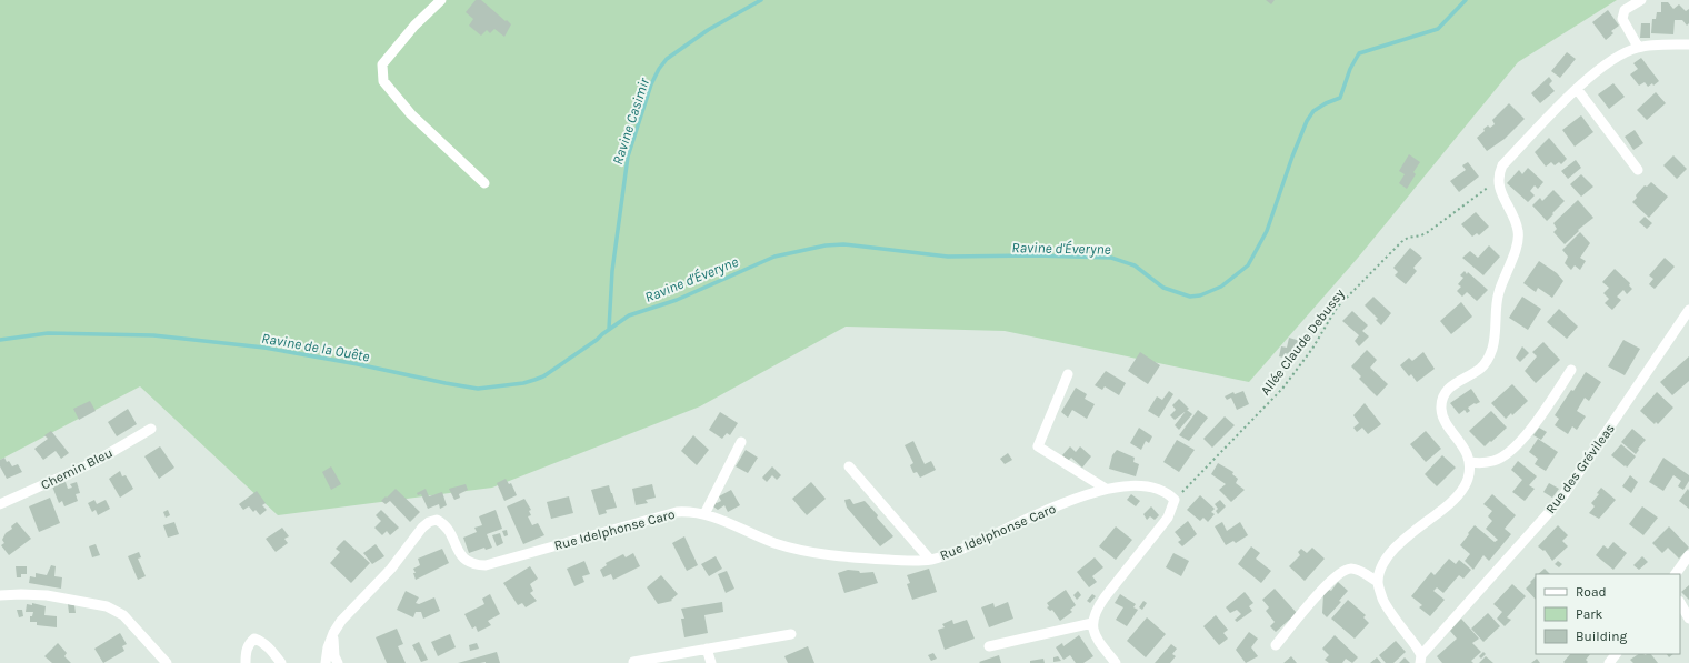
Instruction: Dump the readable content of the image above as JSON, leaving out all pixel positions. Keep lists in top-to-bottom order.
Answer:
{
  "streets": {
    "street": ["Chemin Bleu", "Rue des Grévileas", "Rue Idelphonse Caro"],
    "path": ["Allée Claude Debussy"]
  },
  "crossings": [
    ["Allée Claude Debussy", "Rue Idelphonse Caro"]
  ],
  "water": ["Ravine Casimir", "Ravine d'Éveryne", "Ravine de la Ouête"],
  "legend": ["Road", "Park", "Building"]
}
